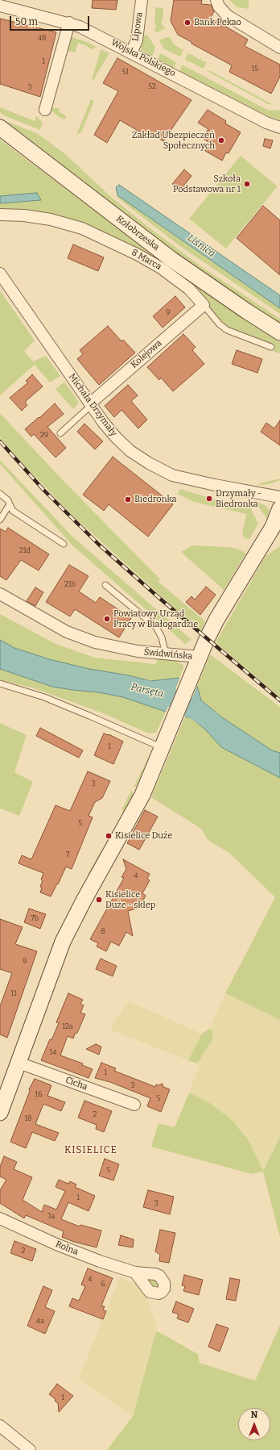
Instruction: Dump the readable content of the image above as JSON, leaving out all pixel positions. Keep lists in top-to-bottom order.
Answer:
{
  "streets": {
    "street": [
      "Lipowa",
      "Wojska Polskiego",
      "Kołobrzeska",
      "8 Marca",
      "Kolejowa",
      "Michała Drzymały",
      "Świdwińska",
      "Cicha",
      "Rolna"
    ]
  },
  "crossings": [
    ["Lipowa", "Wojska Polskiego"],
    ["8 Marca", "Kolejowa"],
    ["Kolejowa", "Michała Drzymały"]
  ],
  "districts": ["KISIELICE"],
  "water": ["Liśnica", "Parsęta"],
  "places": [
    "Bank Pekao",
    "Zakład Ubezpieczeń Społecznych",
    "Szkoła Podstawowa nr 1",
    "Drzymały - Biedronka",
    "Biedronka",
    "Powiatowy Urząd Pracy w Białogardzie",
    "Kisielice Duże",
    "Kisielice Duże - sklep"
  ],
  "house_numbers": [
    "48",
    "1",
    "15",
    "51",
    "52",
    "3",
    "9",
    "29",
    "21d",
    "21b",
    "1",
    "3",
    "5",
    "7",
    "4",
    "7b",
    "8",
    "9",
    "11",
    "12a",
    "14",
    "1",
    "3",
    "16",
    "5",
    "2",
    "18",
    "5",
    "1",
    "3",
    "1a",
    "2",
    "4",
    "6",
    "4a",
    "1"
  ],
  "scale_bar": "50 m",
  "north": "top"
}
